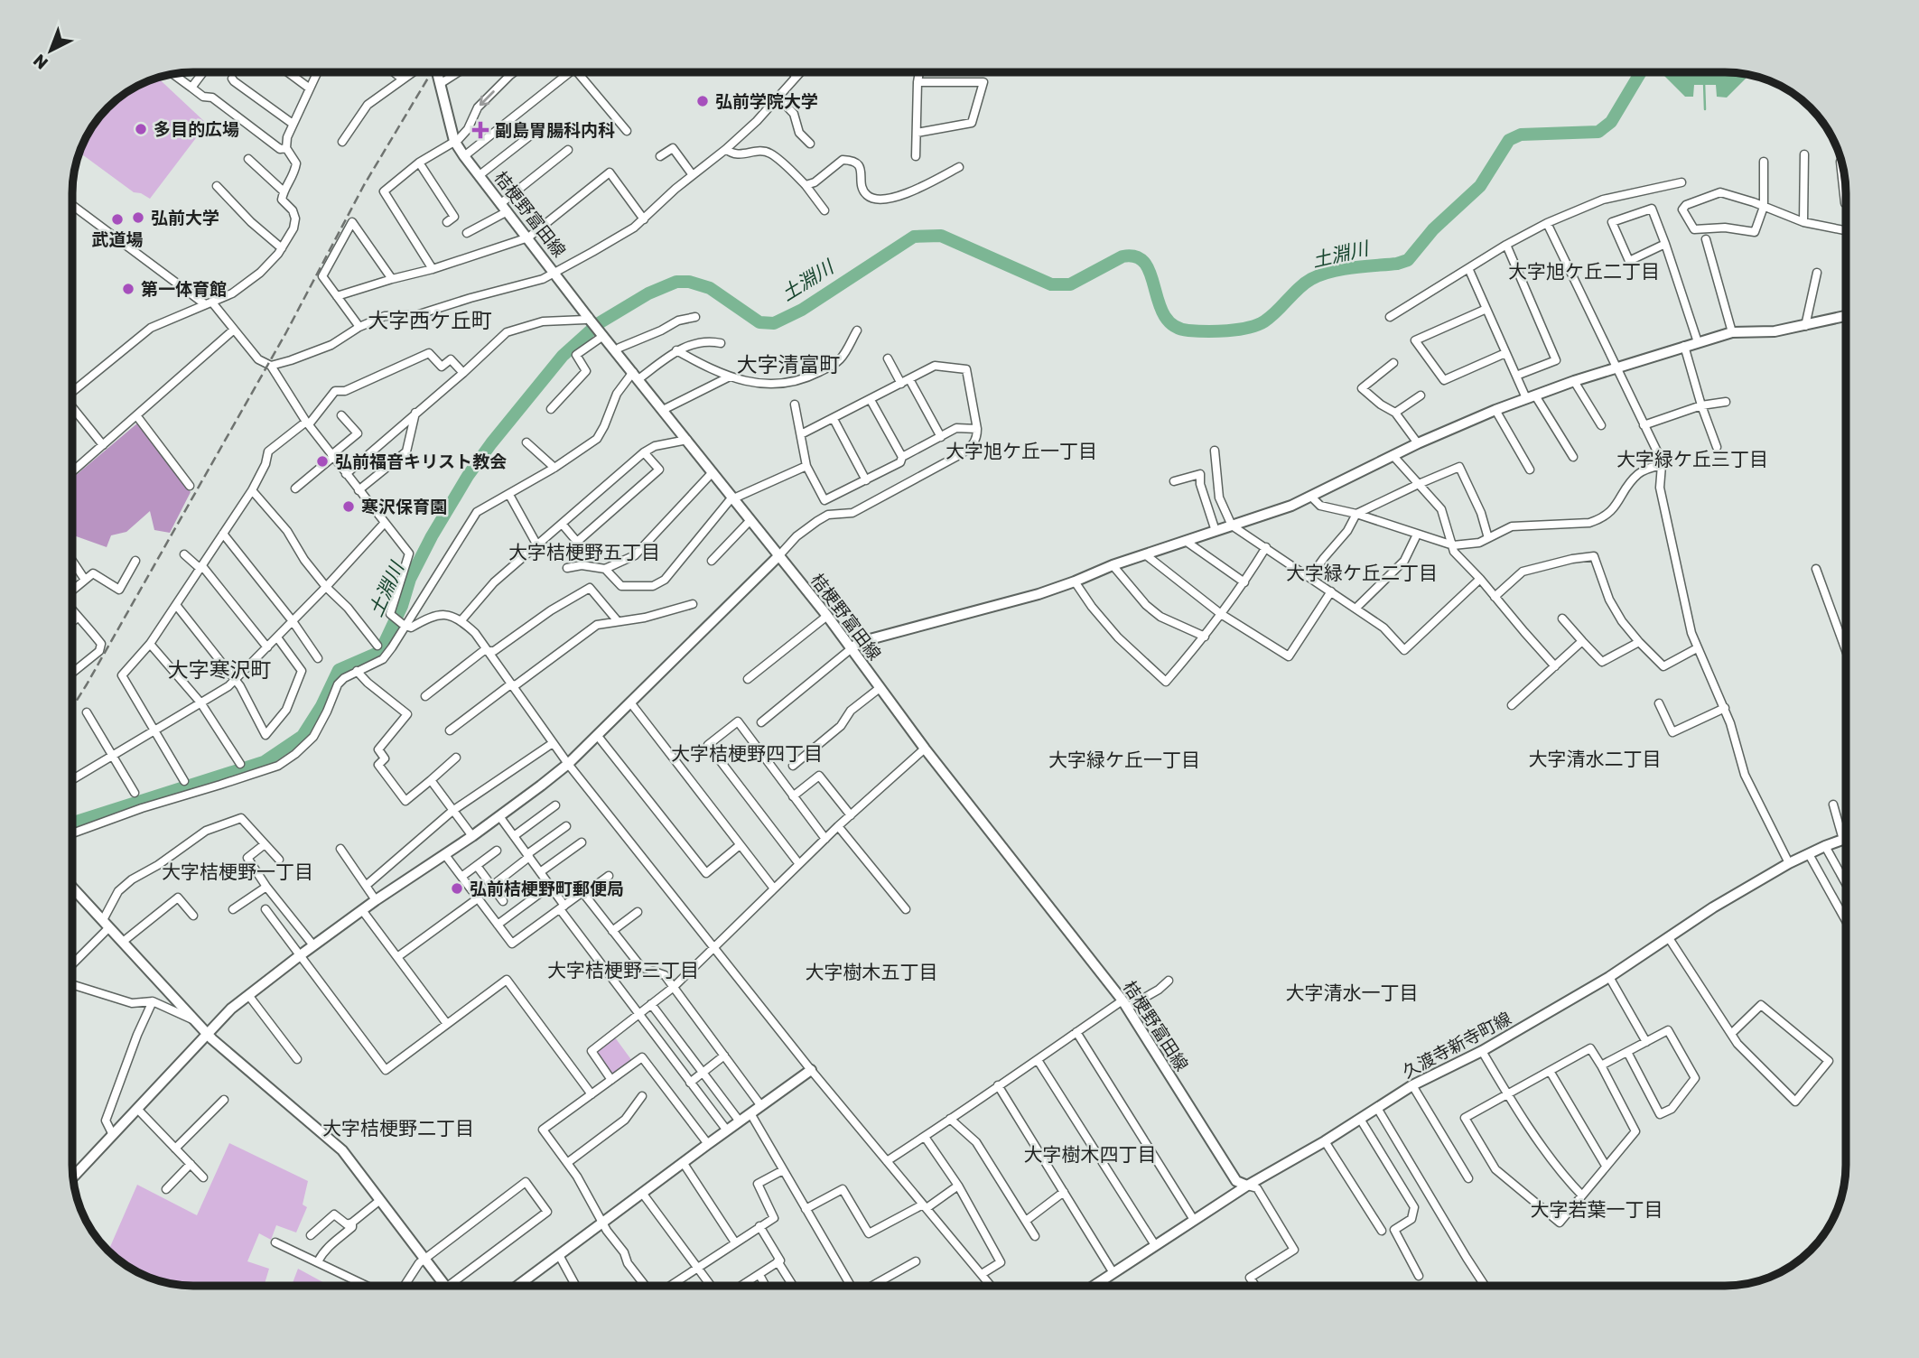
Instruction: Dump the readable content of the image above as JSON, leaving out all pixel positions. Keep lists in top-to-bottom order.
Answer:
{
  "streets": {
    "street": ["桔梗野富田線", "久渡寺新寺町線"]
  },
  "crossings": [
    ["桔梗野富田線", "久渡寺新寺町線"]
  ],
  "districts": [
    "大字旭ケ丘二丁目",
    "大字西ケ丘町",
    "大字清富町",
    "大字旭ケ丘一丁目",
    "大字緑ケ丘三丁目",
    "大字桔梗野五丁目",
    "大字緑ケ丘二丁目",
    "大字寒沢町",
    "大字桔梗野四丁目",
    "大字清水二丁目",
    "大字緑ケ丘一丁目",
    "大字桔梗野一丁目",
    "大字桔梗野三丁目",
    "大字樹木五丁目",
    "大字清水一丁目",
    "大字桔梗野二丁目",
    "大字樹木四丁目",
    "大字若葉一丁目"
  ],
  "water": ["土淵川"],
  "places": {
    "other": [
      "弘前学院大学",
      "多目的広場",
      "弘前大学",
      "武道場",
      "第一体育館",
      "弘前福音キリスト教会",
      "寒沢保育園",
      "弘前桔梗野町郵便局"
    ],
    "health": ["副島胃腸科内科"]
  },
  "north": "bottom left"
}
